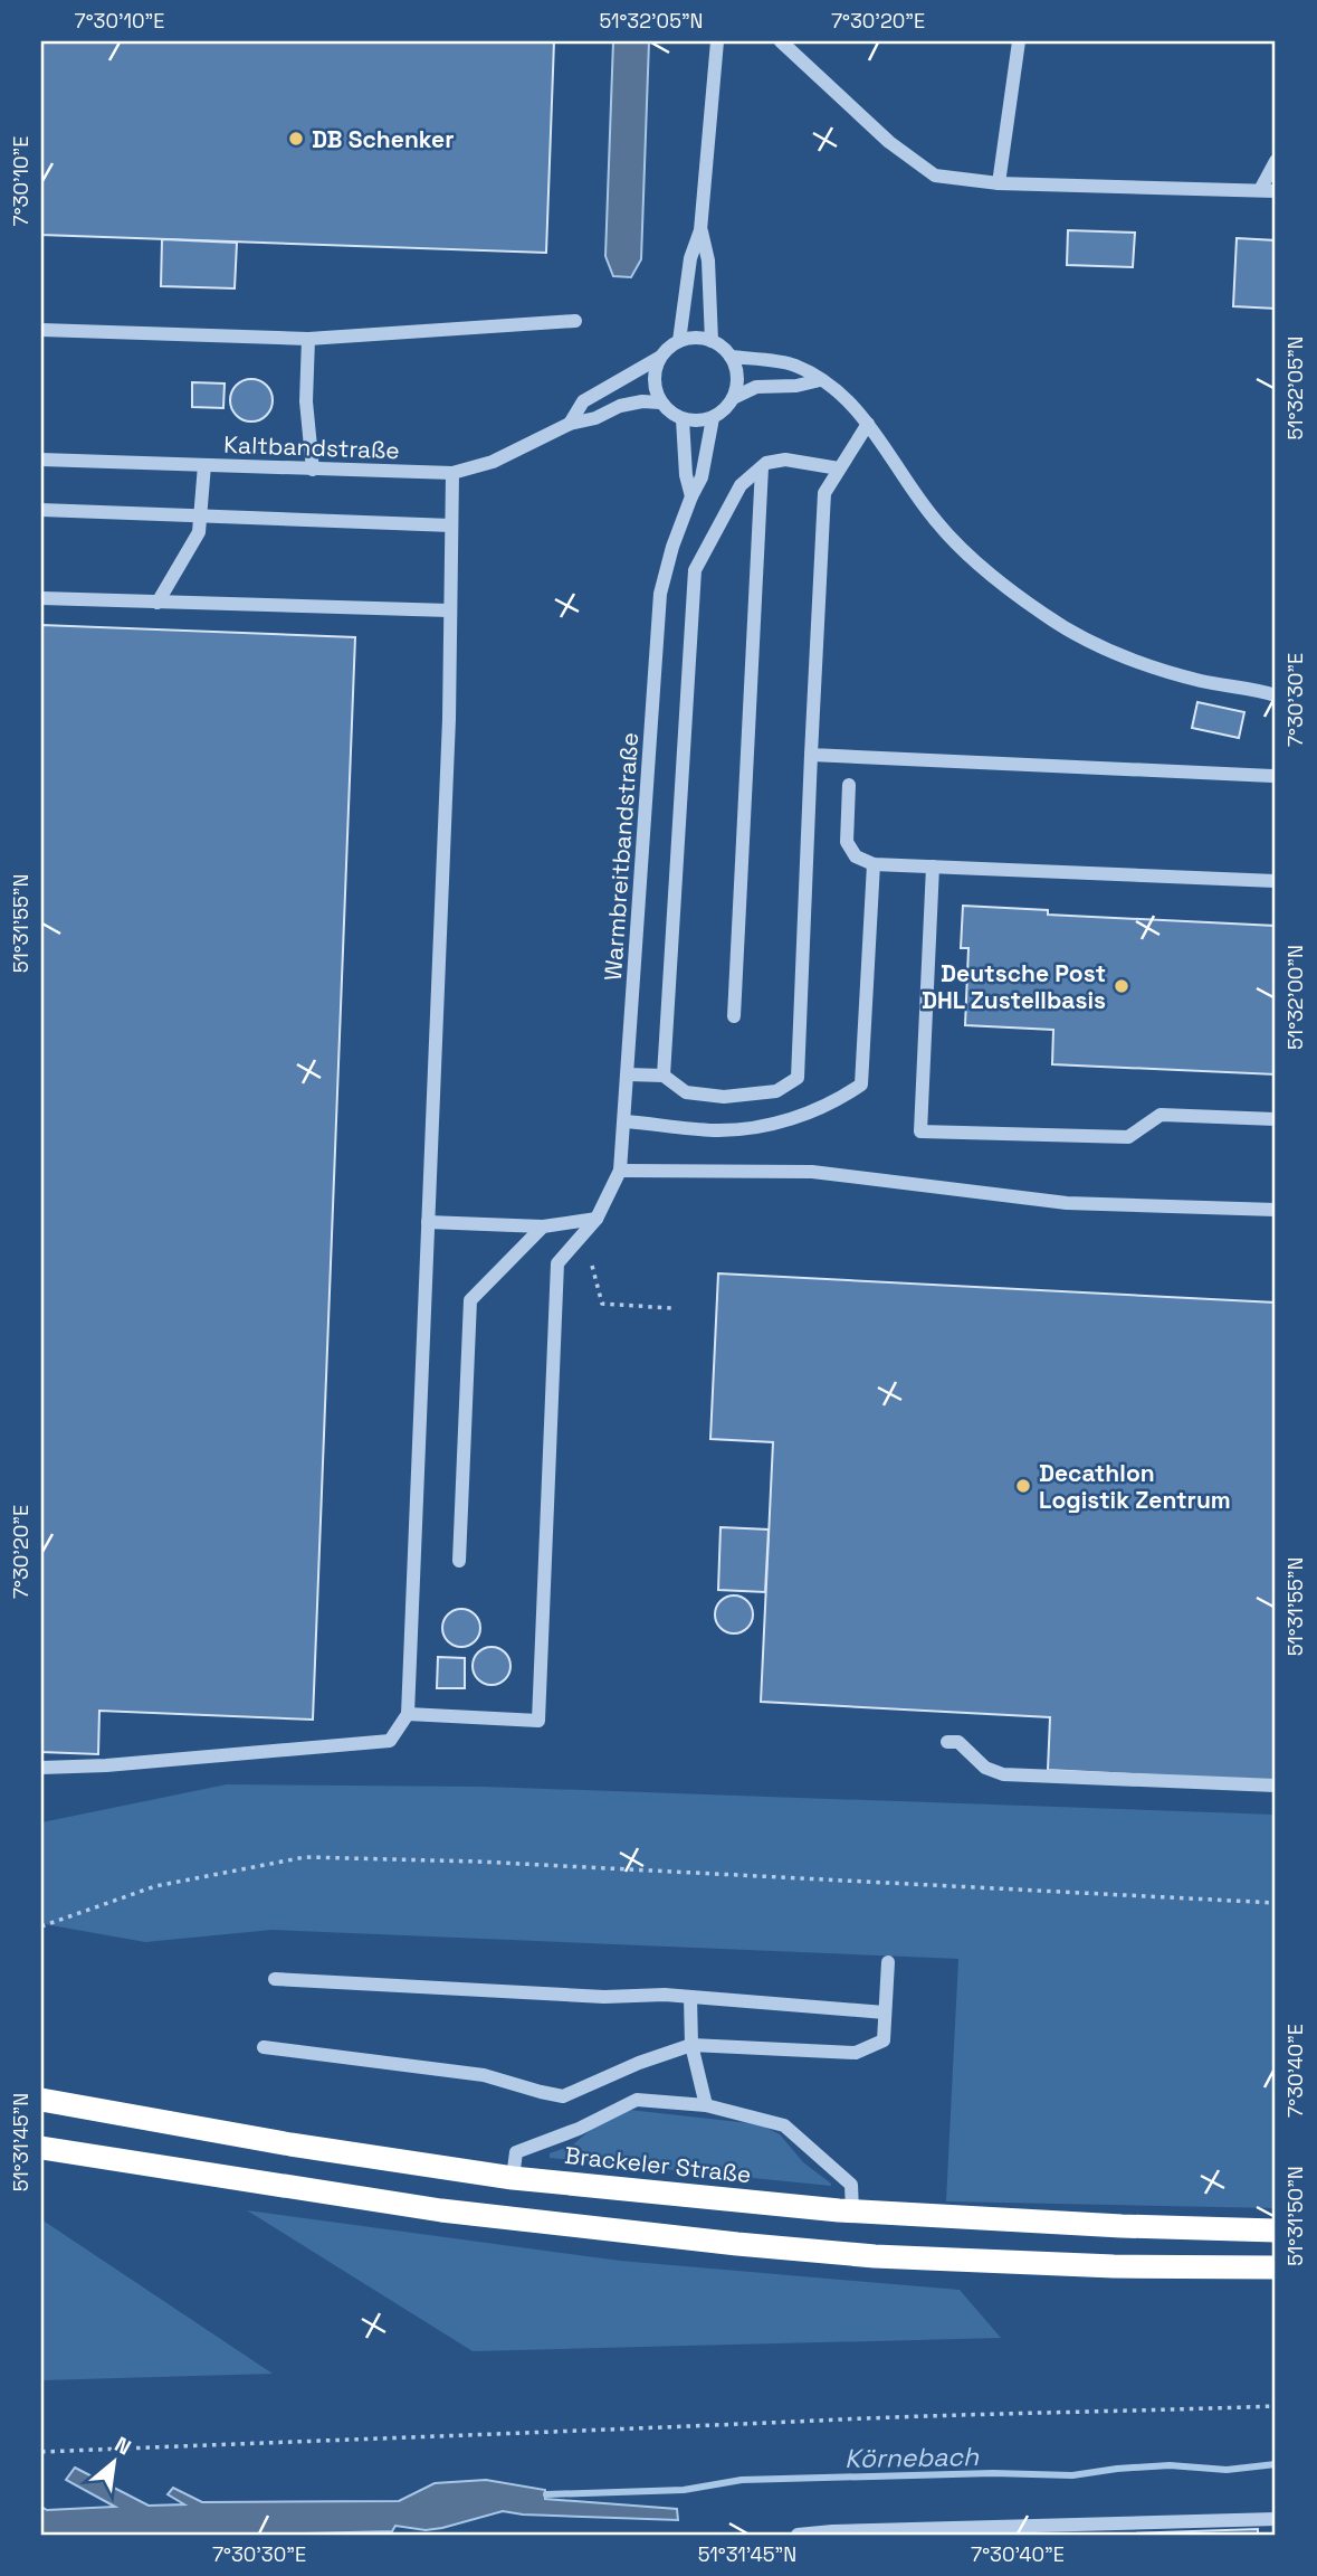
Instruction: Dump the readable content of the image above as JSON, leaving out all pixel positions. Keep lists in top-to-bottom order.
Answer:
{
  "streets": {
    "highway": ["Brackeler Straße"],
    "street": ["Kaltbandstraße", "Warmbreitbandstraße"]
  },
  "crossings": [
    ["Kaltbandstraße", "Warmbreitbandstraße"]
  ],
  "water": ["Körnebach"],
  "places": ["DB Schenker", "Deutsche Post DHL Zustellbasis", "Decathlon Logistik Zentrum"],
  "north": "top right",
  "coordinates": [
    "7°30'10\"E",
    "51°32'05\"N",
    "7°30'20\"E",
    "7°30'30\"E",
    "51°31'55\"N",
    "51°32'00\"N",
    "7°30'40\"E",
    "51°31'45\"N",
    "51°31'50\"N"
  ]
}
